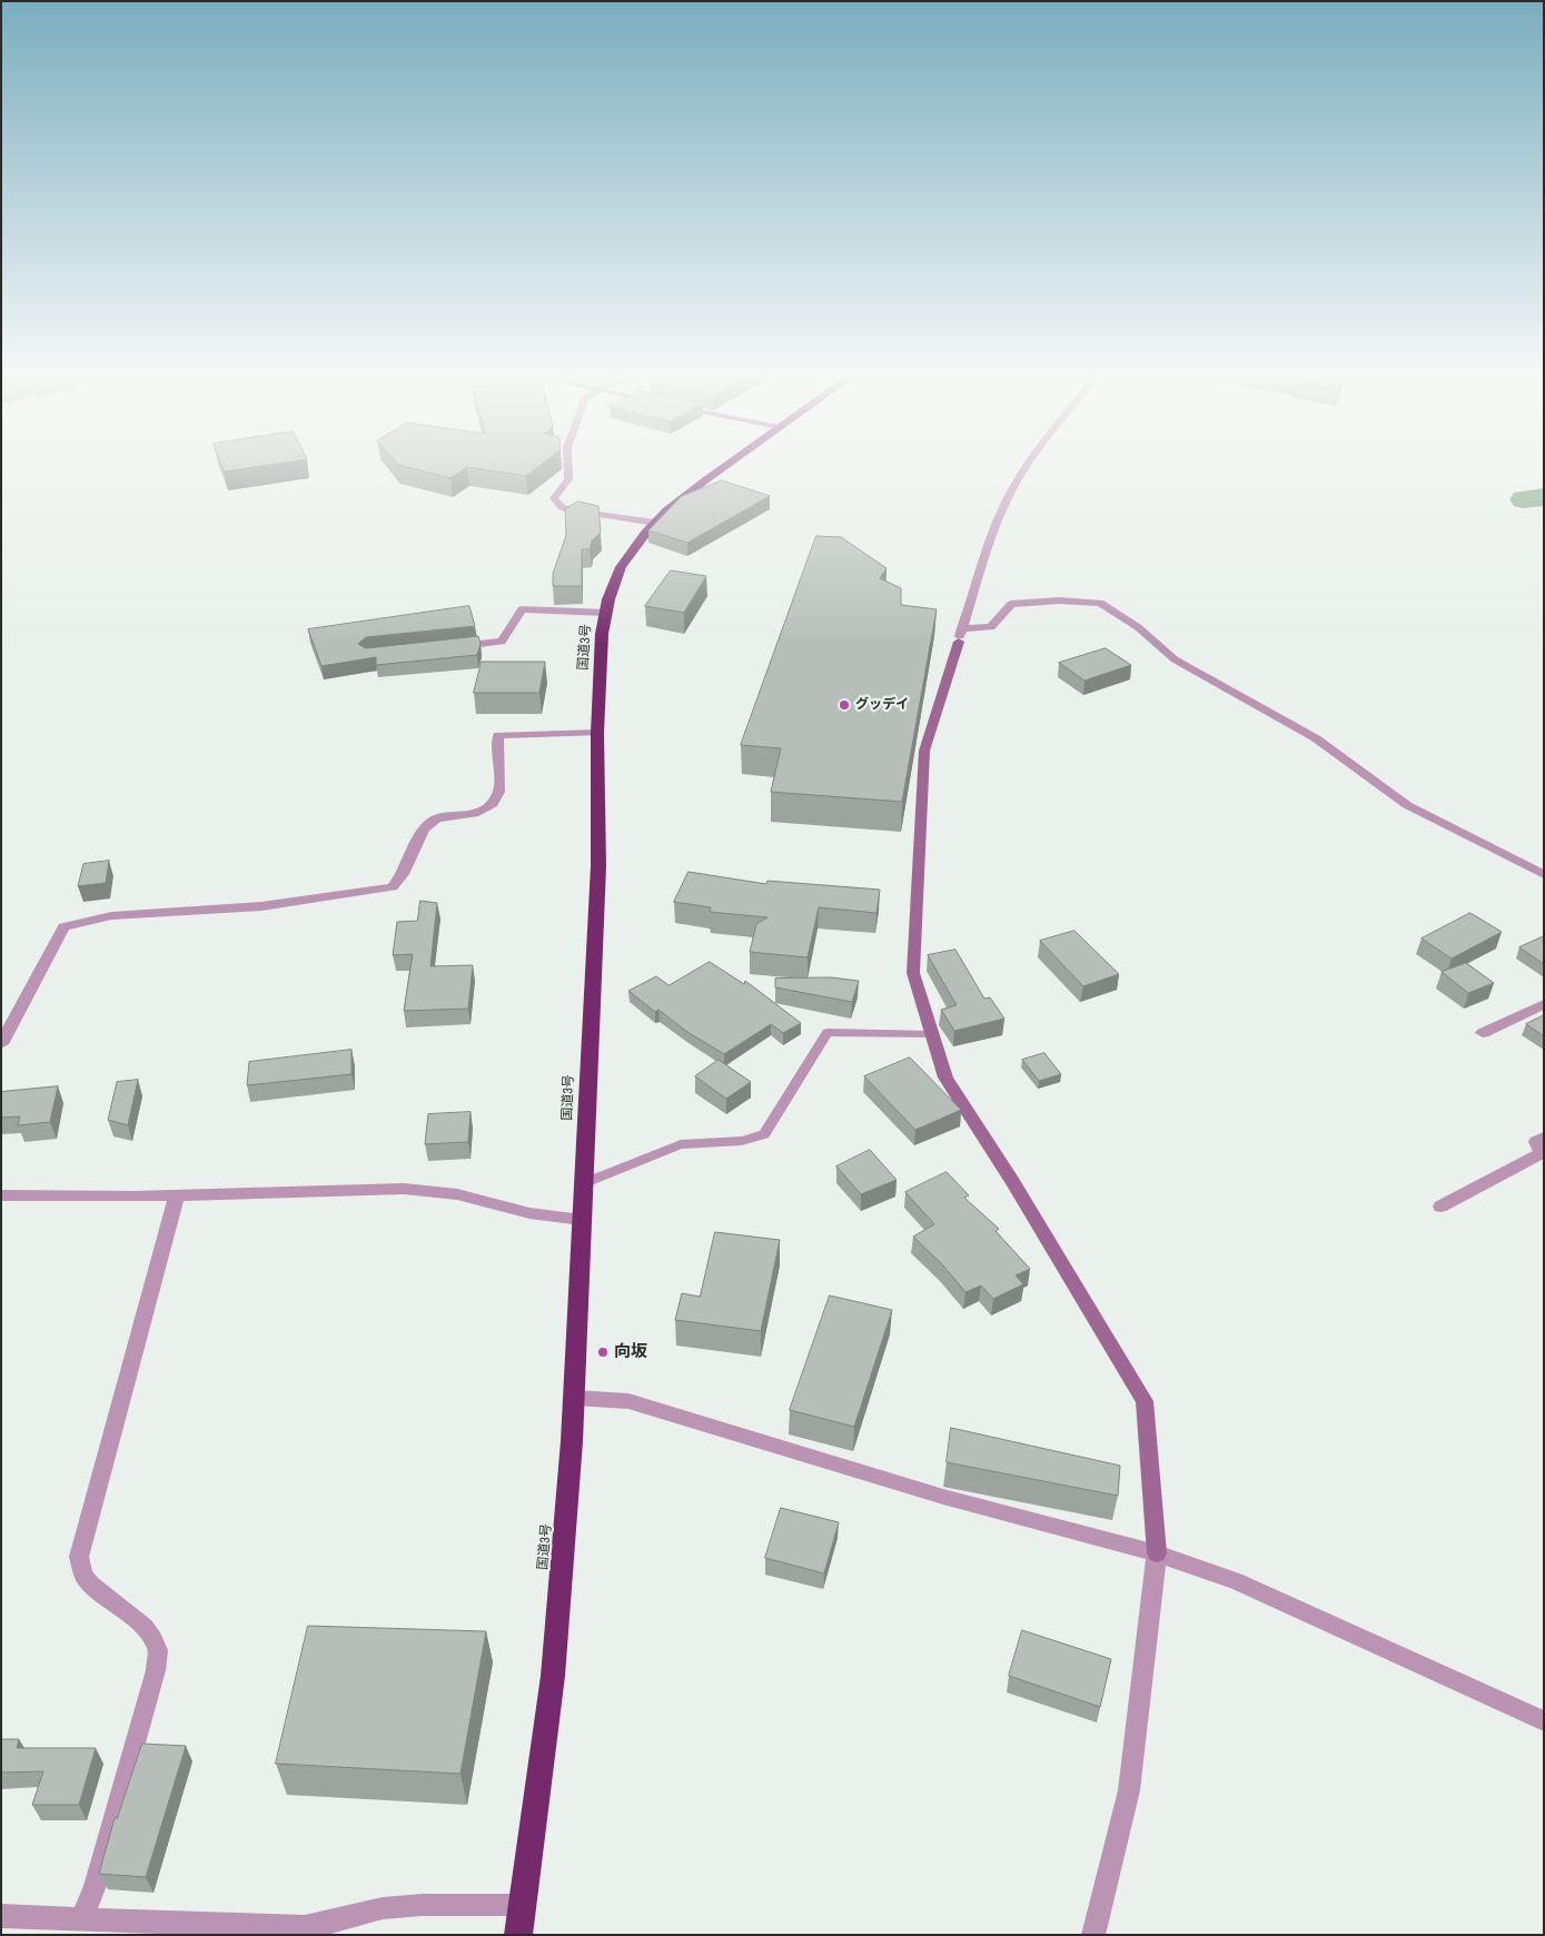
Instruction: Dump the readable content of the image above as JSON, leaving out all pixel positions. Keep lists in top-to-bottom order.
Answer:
{
  "streets": {
    "highway": ["国道3号"]
  },
  "places": ["グッデイ", "向坂"]
}
